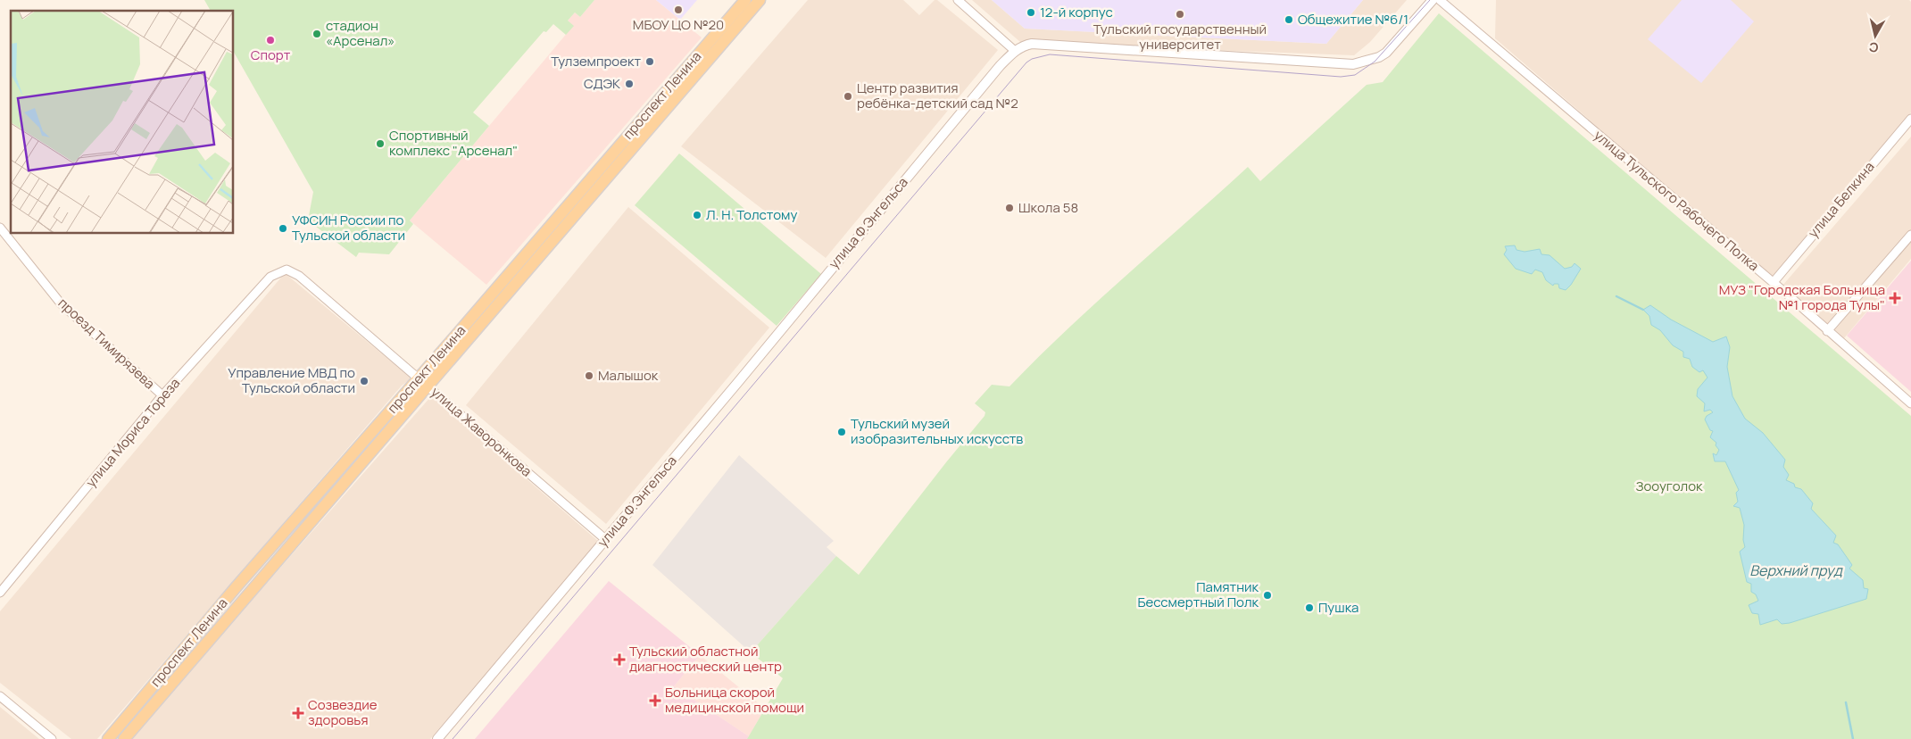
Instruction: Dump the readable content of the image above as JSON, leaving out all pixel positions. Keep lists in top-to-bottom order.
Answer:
{
  "streets": {
    "main road": ["проспект Ленина"],
    "street": [
      "улица Белкина",
      "улица Тульского Рабочего Полка",
      "улица Ф.Энгельса",
      "проезд Тимирязева",
      "улица Жаворонкова",
      "улица Мориса Тореза"
    ]
  },
  "crossings": [
    ["проспект Ленина", "улица Жаворонкова"],
    ["улица Белкина", "улица Тульского Рабочего Полка"],
    ["улица Ф.Энгельса", "улица Жаворонкова"],
    ["проезд Тимирязева", "улица Мориса Тореза"],
    ["улица Жаворонкова", "улица Мориса Тореза"]
  ],
  "water": ["Верхний пруд"],
  "parks": ["Зооуголок"],
  "places": {
    "other": [
      "МБОУ ЦО №20",
      "12-й корпус",
      "Тульский государственный университет",
      "Общежитие №6/1",
      "стадион «Арсенал»",
      "Спорт",
      "Тулземпроект",
      "СДЭК",
      "Центр развития ребёнка-детский сад №2",
      "Спортивный комплекс \"Арсенал\"",
      "Школа 58",
      "Л. Н. Толстому",
      "УФСИН России по Тульской области",
      "Малышок",
      "Управление МВД по Тульской области",
      "Тульский музей изобразительных искусств",
      "Памятник Бессмертный Полк",
      "Пушка"
    ],
    "health": [
      "МУЗ \"Городская Больница №1 города Тулы\"",
      "Тульский областной диагностический центр",
      "Больница скорой медицинской помощи",
      "Созвездие здоровья"
    ]
  },
  "north": "bottom"
}
